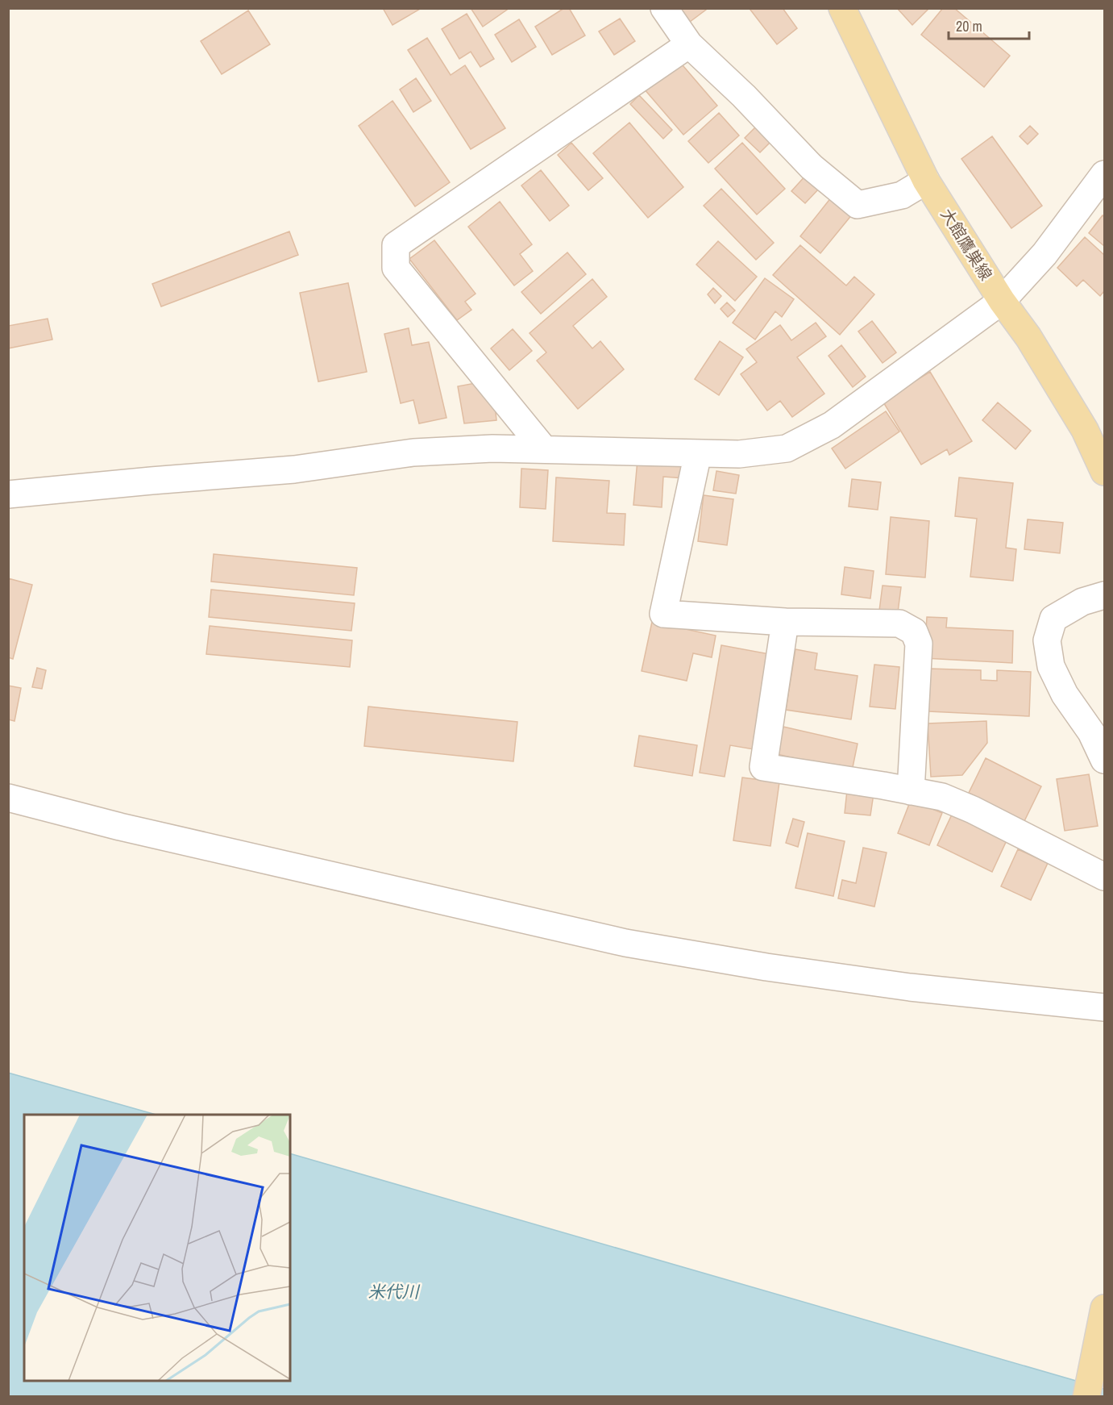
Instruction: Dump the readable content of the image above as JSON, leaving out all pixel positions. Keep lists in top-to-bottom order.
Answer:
{
  "streets": {
    "main road": ["大館鷹巣線"]
  },
  "water": ["米代川"],
  "scale_bar": "20 m"
}
